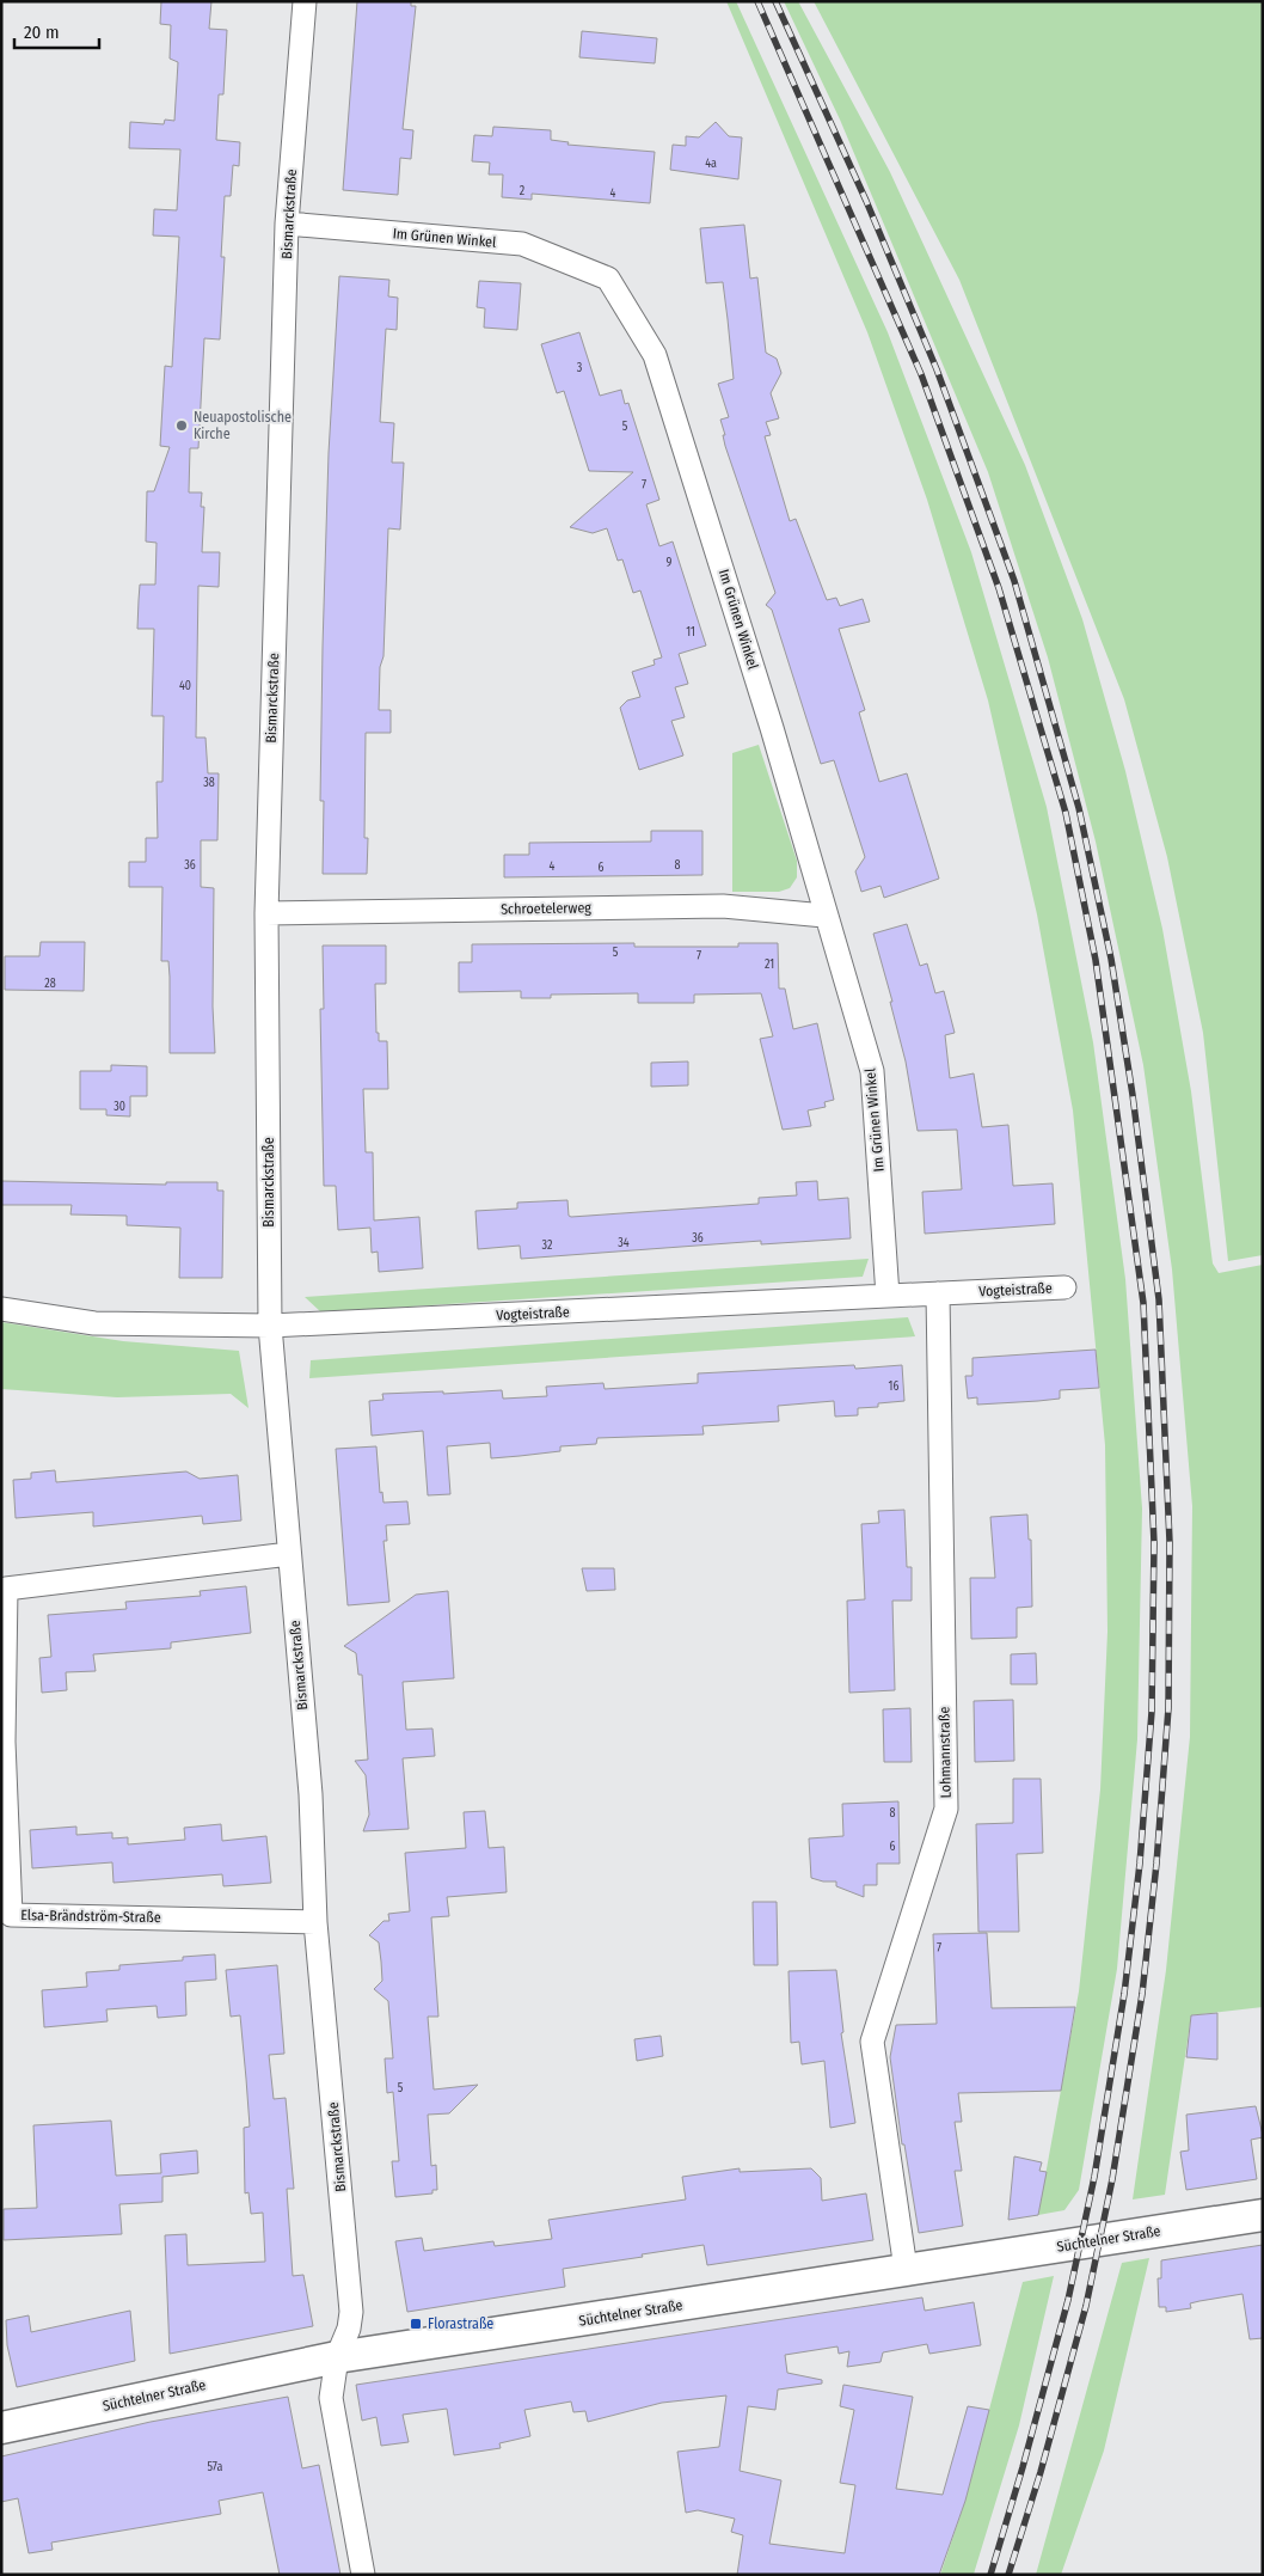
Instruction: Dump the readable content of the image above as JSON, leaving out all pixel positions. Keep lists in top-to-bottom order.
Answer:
{
  "streets": {
    "main road": ["Süchtelner Straße"],
    "street": [
      "Bismarckstraße",
      "Im Grünen Winkel",
      "Schroetelerweg",
      "Vogteistraße",
      "Lohmannstraße",
      "Elsa-Brändström-Straße"
    ]
  },
  "crossings": [
    ["Bismarckstraße", "Im Grünen Winkel"],
    ["Bismarckstraße", "Schroetelerweg"],
    ["Bismarckstraße", "Vogteistraße"],
    ["Bismarckstraße", "Elsa-Brändström-Straße"],
    ["Bismarckstraße", "Süchtelner Straße"],
    ["Im Grünen Winkel", "Schroetelerweg"],
    ["Im Grünen Winkel", "Vogteistraße"],
    ["Vogteistraße", "Lohmannstraße"],
    ["Lohmannstraße", "Süchtelner Straße"]
  ],
  "places": {
    "other": ["Neuapostolische Kirche"],
    "transit": ["Florastraße"]
  },
  "house_numbers": [
    "4a",
    "2",
    "4",
    "3",
    "5",
    "7",
    "9",
    "11",
    "40",
    "38",
    "36",
    "8",
    "4",
    "6",
    "5",
    "7",
    "21",
    "28",
    "30",
    "36",
    "34",
    "32",
    "16",
    "8",
    "6",
    "7",
    "5",
    "57a"
  ],
  "scale_bar": "20 m"
}
